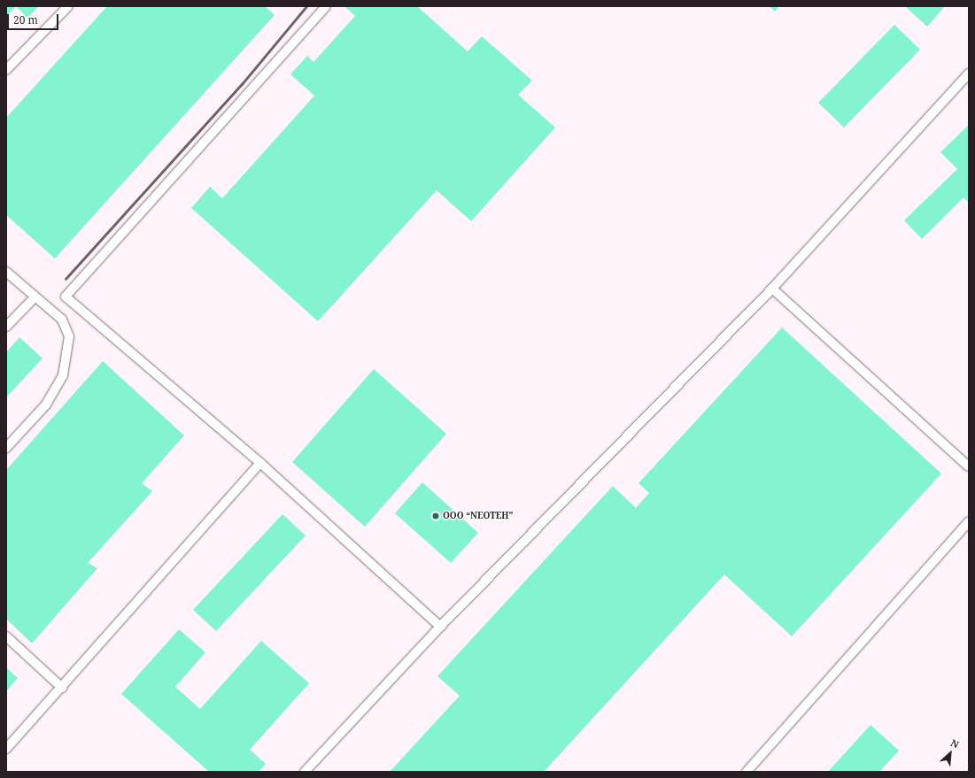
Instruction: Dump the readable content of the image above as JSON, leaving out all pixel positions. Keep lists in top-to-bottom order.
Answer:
{
  "places": ["OOO “NEOTEH”"],
  "scale_bar": "20 m",
  "north": "top right"
}
